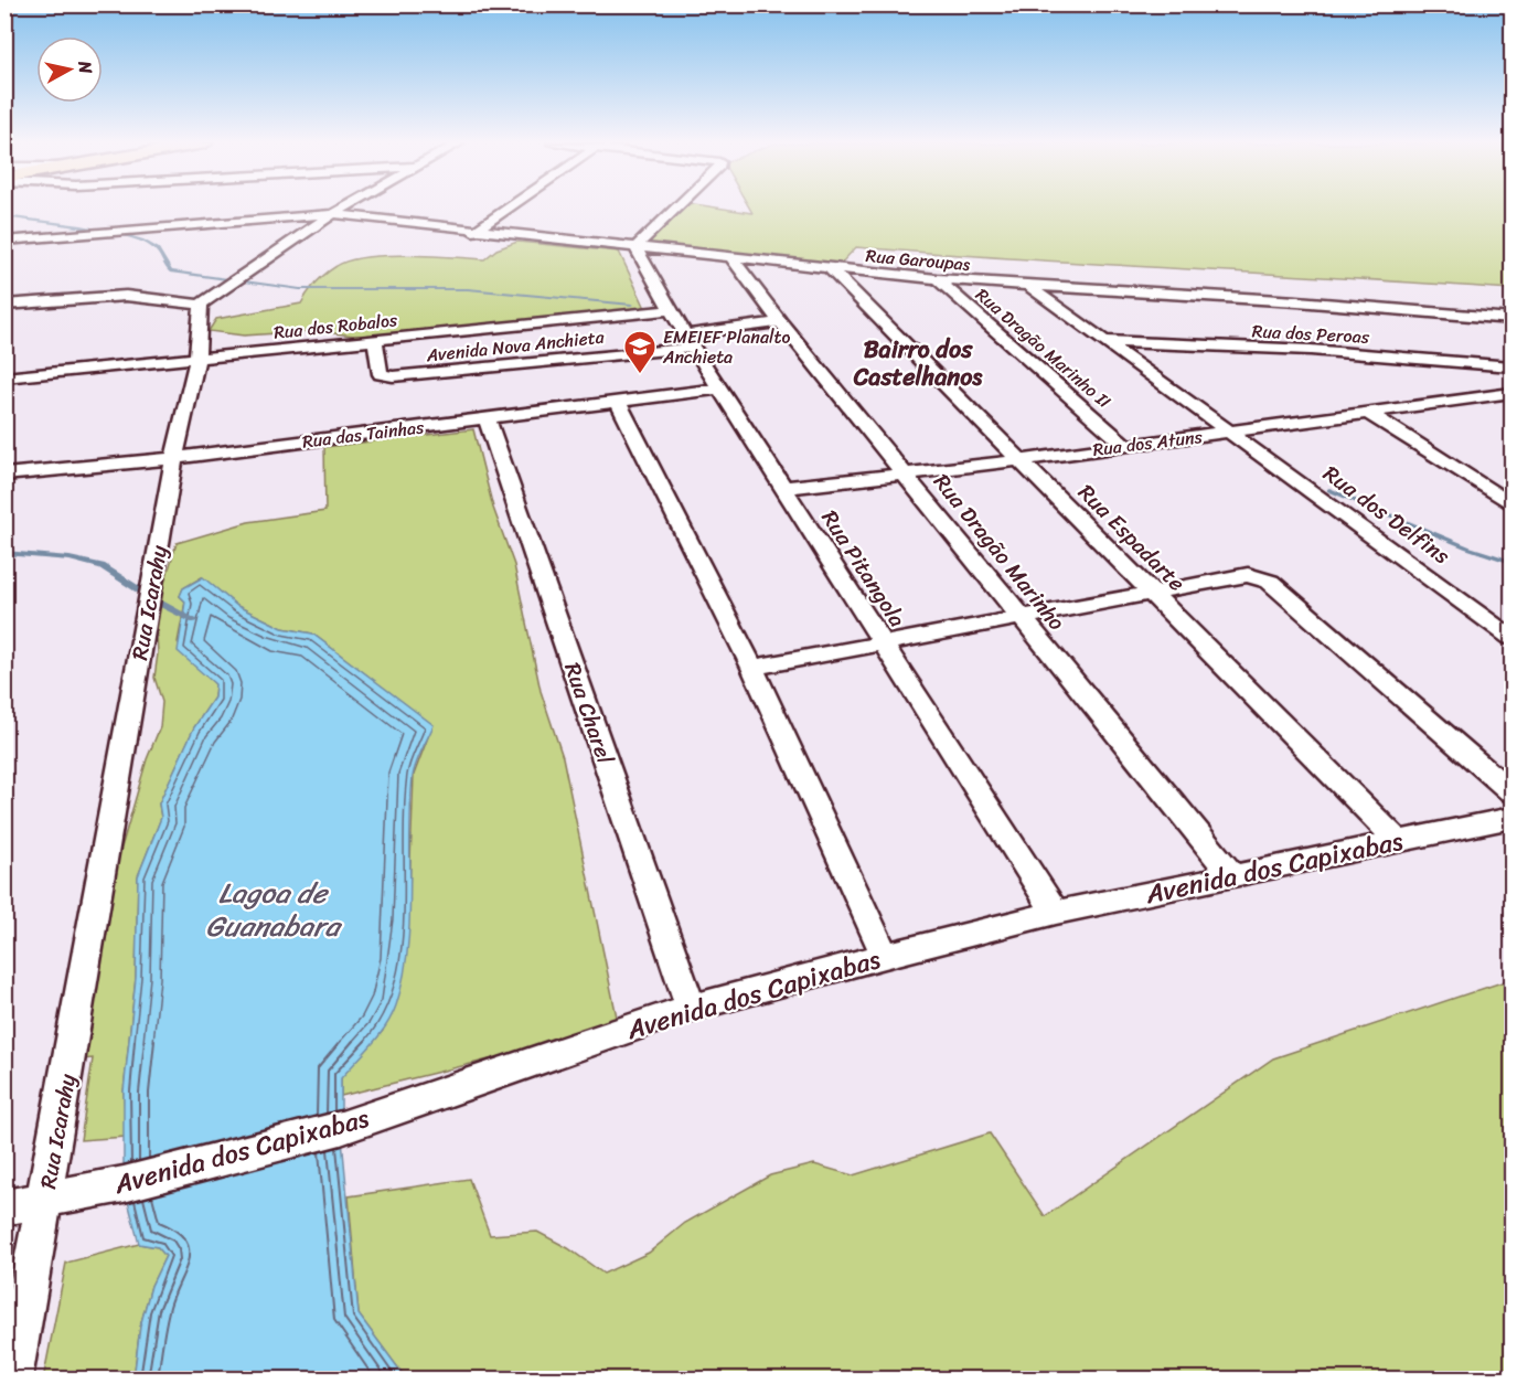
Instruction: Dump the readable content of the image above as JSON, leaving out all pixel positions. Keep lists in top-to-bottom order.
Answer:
{
  "streets": {
    "street": [
      "Rua Garoupas",
      "Rua dos Robalos",
      "Rua dos Peroas",
      "Avenida Nova Anchieta",
      "Rua Dragão Marinho II",
      "Rua das Tainhas",
      "Rua dos Atuns",
      "Rua dos Delfins",
      "Rua Espadarte",
      "Rua Dragão Marinho",
      "Rua Pitangola",
      "Rua Icarahy",
      "Rua Charel",
      "Avenida dos Capixabas"
    ]
  },
  "crossings": [
    ["Rua Garoupas", "Rua Dragão Marinho II"],
    ["Rua Garoupas", "Rua dos Delfins"],
    ["Rua Garoupas", "Rua Espadarte"],
    ["Rua Garoupas", "Rua Dragão Marinho"],
    ["Rua Garoupas", "Rua Pitangola"],
    ["Rua dos Robalos", "Avenida Nova Anchieta"],
    ["Rua dos Robalos", "Rua Pitangola"],
    ["Rua dos Robalos", "Rua Icarahy"],
    ["Rua dos Peroas", "Rua dos Delfins"],
    ["Avenida Nova Anchieta", "Rua Dragão Marinho"],
    ["Avenida Nova Anchieta", "Rua Pitangola"],
    ["Rua Dragão Marinho II", "Rua dos Atuns"],
    ["Rua das Tainhas", "Rua Pitangola"],
    ["Rua das Tainhas", "Rua Icarahy"],
    ["Rua das Tainhas", "Rua Charel"],
    ["Rua dos Atuns", "Rua dos Delfins"],
    ["Rua dos Atuns", "Rua Espadarte"],
    ["Rua dos Atuns", "Rua Dragão Marinho"],
    ["Rua dos Atuns", "Rua Pitangola"],
    ["Rua Espadarte", "Avenida dos Capixabas"],
    ["Rua Dragão Marinho", "Avenida dos Capixabas"],
    ["Rua Pitangola", "Avenida dos Capixabas"],
    ["Rua Icarahy", "Avenida dos Capixabas"],
    ["Rua Charel", "Avenida dos Capixabas"]
  ],
  "districts": ["Bairro dos Castelhanos"],
  "water": ["Lagoa de Guanabara"],
  "places": {
    "school or university": ["EMEIEF Planalto Anchieta"]
  },
  "north": "right"
}
